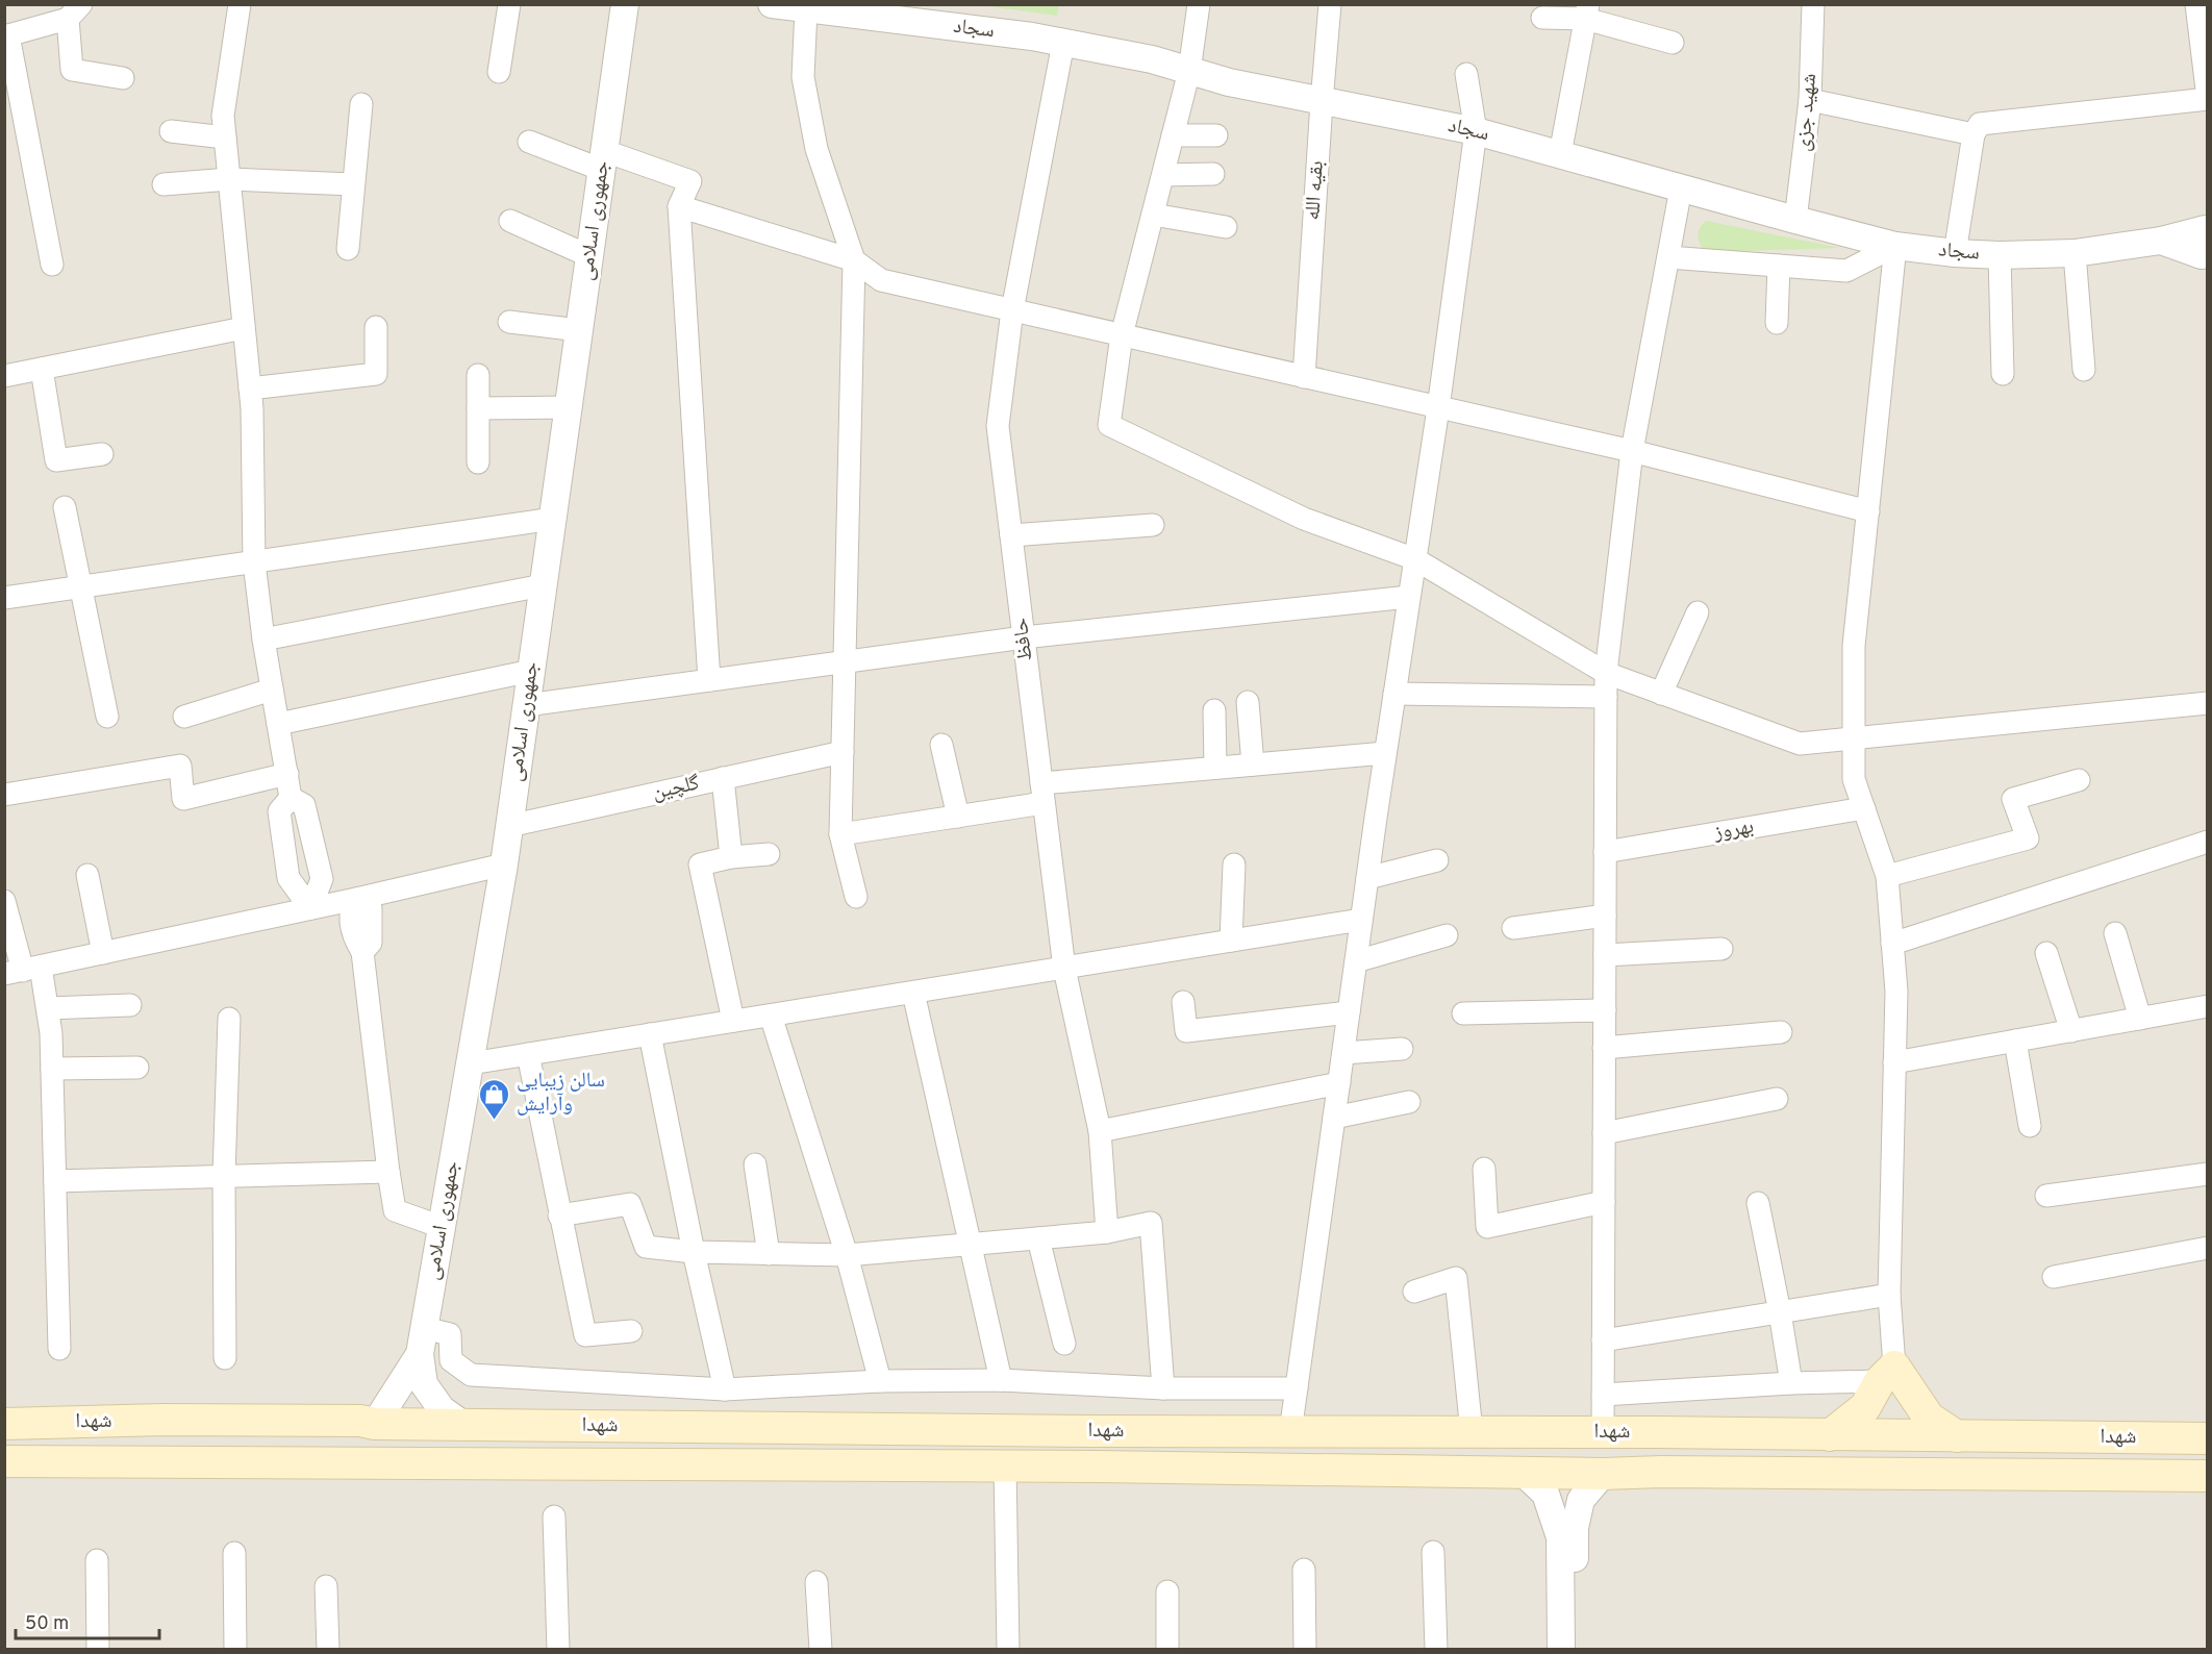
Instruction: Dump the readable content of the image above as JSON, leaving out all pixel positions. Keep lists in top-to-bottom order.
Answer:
{
  "streets": {
    "main road": ["شهدا"],
    "street": [
      "سجاد",
      "شهید جزی",
      "بقیه الله",
      "جمهوری اسلامی",
      "حافظ",
      "گلچین",
      "بهروز"
    ]
  },
  "crossings": [
    ["سجاد", "شهید جزی"],
    ["سجاد", "بقیه الله"],
    ["سجاد", "حافظ"],
    ["جمهوری اسلامی", "گلچین"],
    ["جمهوری اسلامی", "شهدا"]
  ],
  "places": {
    "shop": ["سالن زیبایی وآرایش"]
  },
  "scale_bar": "50 m"
}
